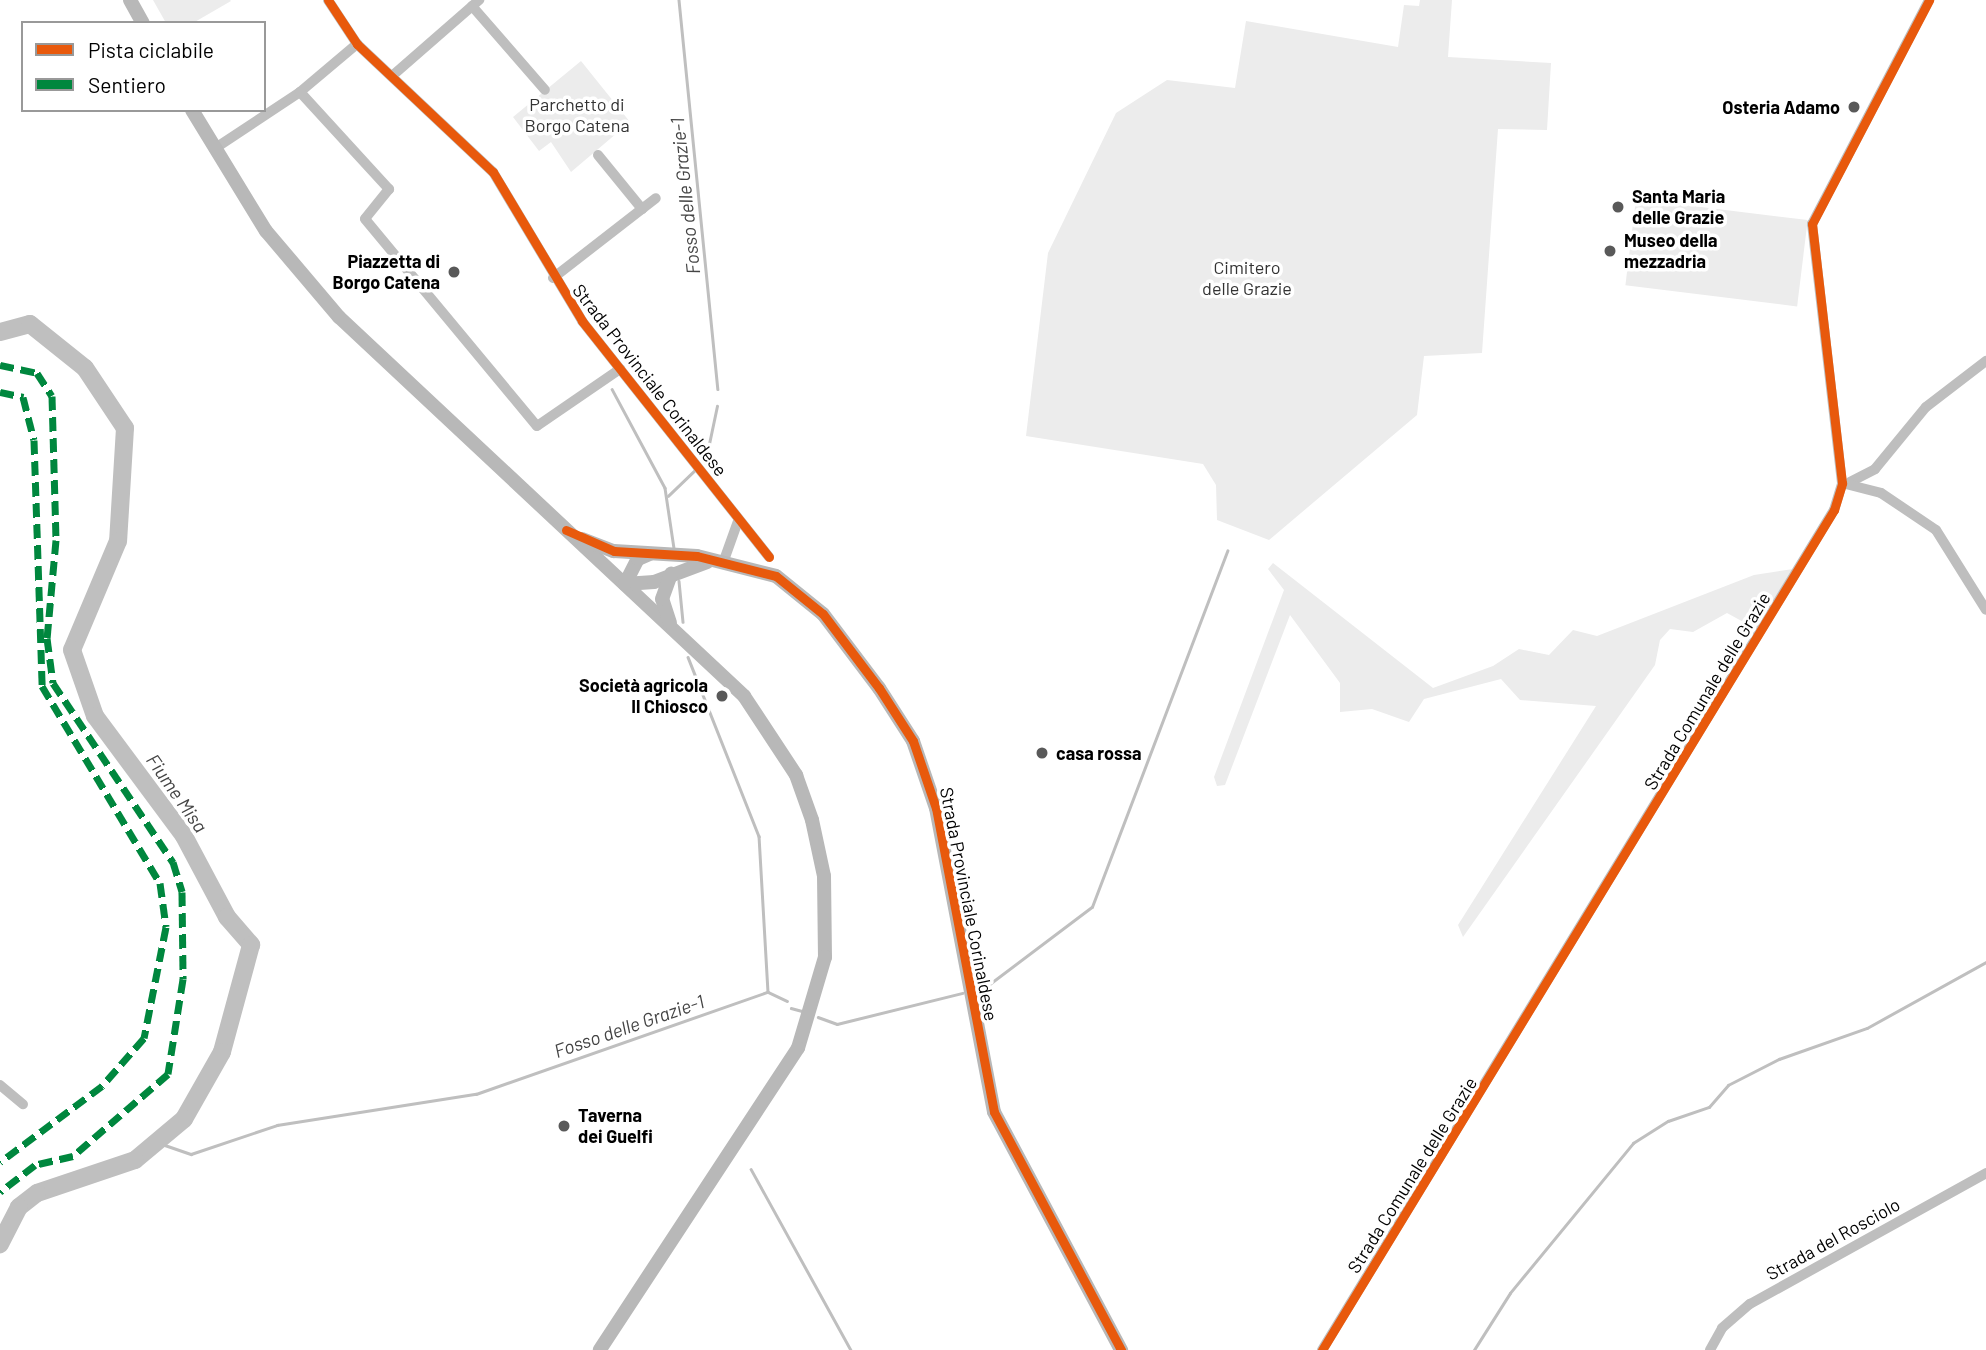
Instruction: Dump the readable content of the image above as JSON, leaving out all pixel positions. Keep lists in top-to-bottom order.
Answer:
{
  "streets": {
    "main road": ["Strada Provinciale Corinaldese"],
    "street": ["Strada Comunale delle Grazie", "Strada del Rosciolo"]
  },
  "water": ["Fosso delle Grazie-1", "Fiume Misa"],
  "parks": ["Parchetto di Borgo Catena", "Cimitero delle Grazie"],
  "places": [
    "Osteria Adamo",
    "Santa Maria delle Grazie",
    "Museo della mezzadria",
    "Piazzetta di Borgo Catena",
    "Società agricola Il Chiosco",
    "casa rossa",
    "Taverna dei Guelfi"
  ],
  "legend": ["Pista ciclabile", "Sentiero"]
}
